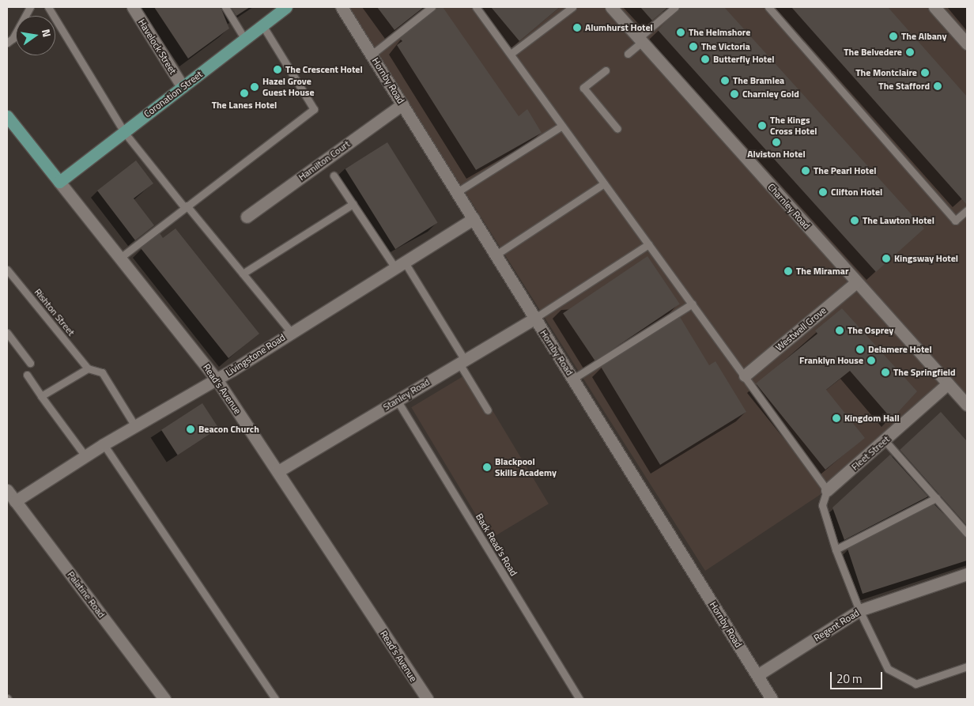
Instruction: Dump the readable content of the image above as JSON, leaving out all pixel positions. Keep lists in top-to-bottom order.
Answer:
{
  "streets": {
    "main road": ["Coronation Street", "Read's Avenue"],
    "street": [
      "Havelock Street",
      "Hornby Road",
      "Hamilton Court",
      "Charnley Road",
      "Westwell Grove",
      "Livingstone Road",
      "Stanley Road",
      "Fleet Street",
      "Palatine Road",
      "Regent Road"
    ],
    "lane": ["Rishton Street", "Back Read's Road"]
  },
  "crossings": [
    ["Havelock Street", "Coronation Street"],
    ["Hornby Road", "Hamilton Court"],
    ["Hornby Road", "Livingstone Road"],
    ["Hornby Road", "Stanley Road"],
    ["Hornby Road", "Regent Road"],
    ["Coronation Street", "Read's Avenue"],
    ["Charnley Road", "Westwell Grove"],
    ["Charnley Road", "Fleet Street"],
    ["Livingstone Road", "Read's Avenue"],
    ["Livingstone Road", "Palatine Road"],
    ["Read's Avenue", "Stanley Road"],
    ["Stanley Road", "Back Read's Road"]
  ],
  "places": [
    "Alumhurst Hotel",
    "The Helmshore",
    "The Albany",
    "The Victoria",
    "The Belvedere",
    "Butterfly Hotel",
    "The Crescent Hotel",
    "The Montclaire",
    "The Bramlea",
    "The Stafford",
    "Hazel Grove Guest House",
    "The Lanes Hotel",
    "Charnley Gold",
    "The Kings Cross Hotel",
    "Alviston Hotel",
    "The Pearl Hotel",
    "Clifton Hotel",
    "The Lawton Hotel",
    "Kingsway Hotel",
    "The Miramar",
    "The Osprey",
    "Delamere Hotel",
    "Franklyn House",
    "The Springfield",
    "Kingdom Hall",
    "Beacon Church",
    "Blackpool Skills Academy"
  ],
  "scale_bar": "20 m",
  "north": "right"
}
